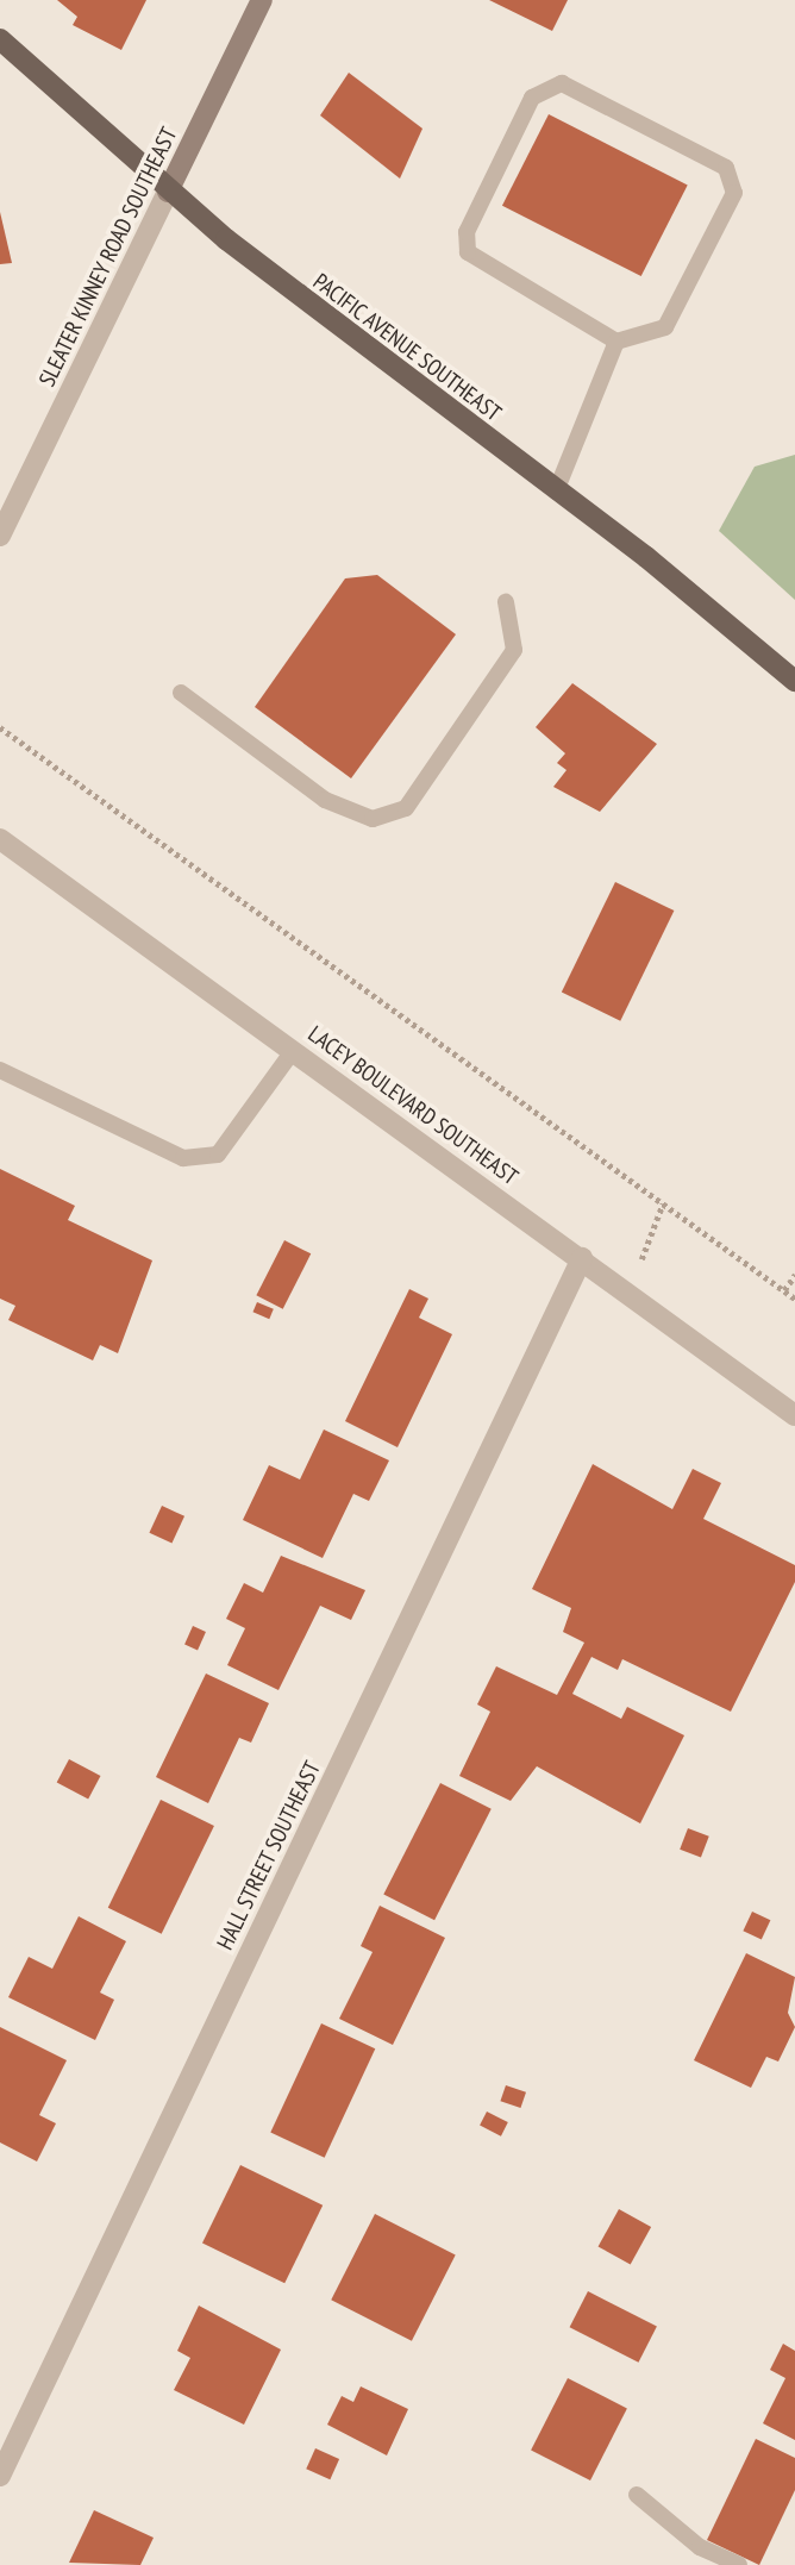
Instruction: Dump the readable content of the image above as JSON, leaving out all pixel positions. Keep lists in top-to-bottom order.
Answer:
{
  "streets": {
    "main road": ["SLEATER KINNEY ROAD SOUTHEAST", "PACIFIC AVENUE SOUTHEAST"],
    "street": ["LACEY BOULEVARD SOUTHEAST", "HALL STREET SOUTHEAST"]
  },
  "crossings": [
    ["SLEATER KINNEY ROAD SOUTHEAST", "PACIFIC AVENUE SOUTHEAST"],
    ["LACEY BOULEVARD SOUTHEAST", "HALL STREET SOUTHEAST"]
  ]
}
